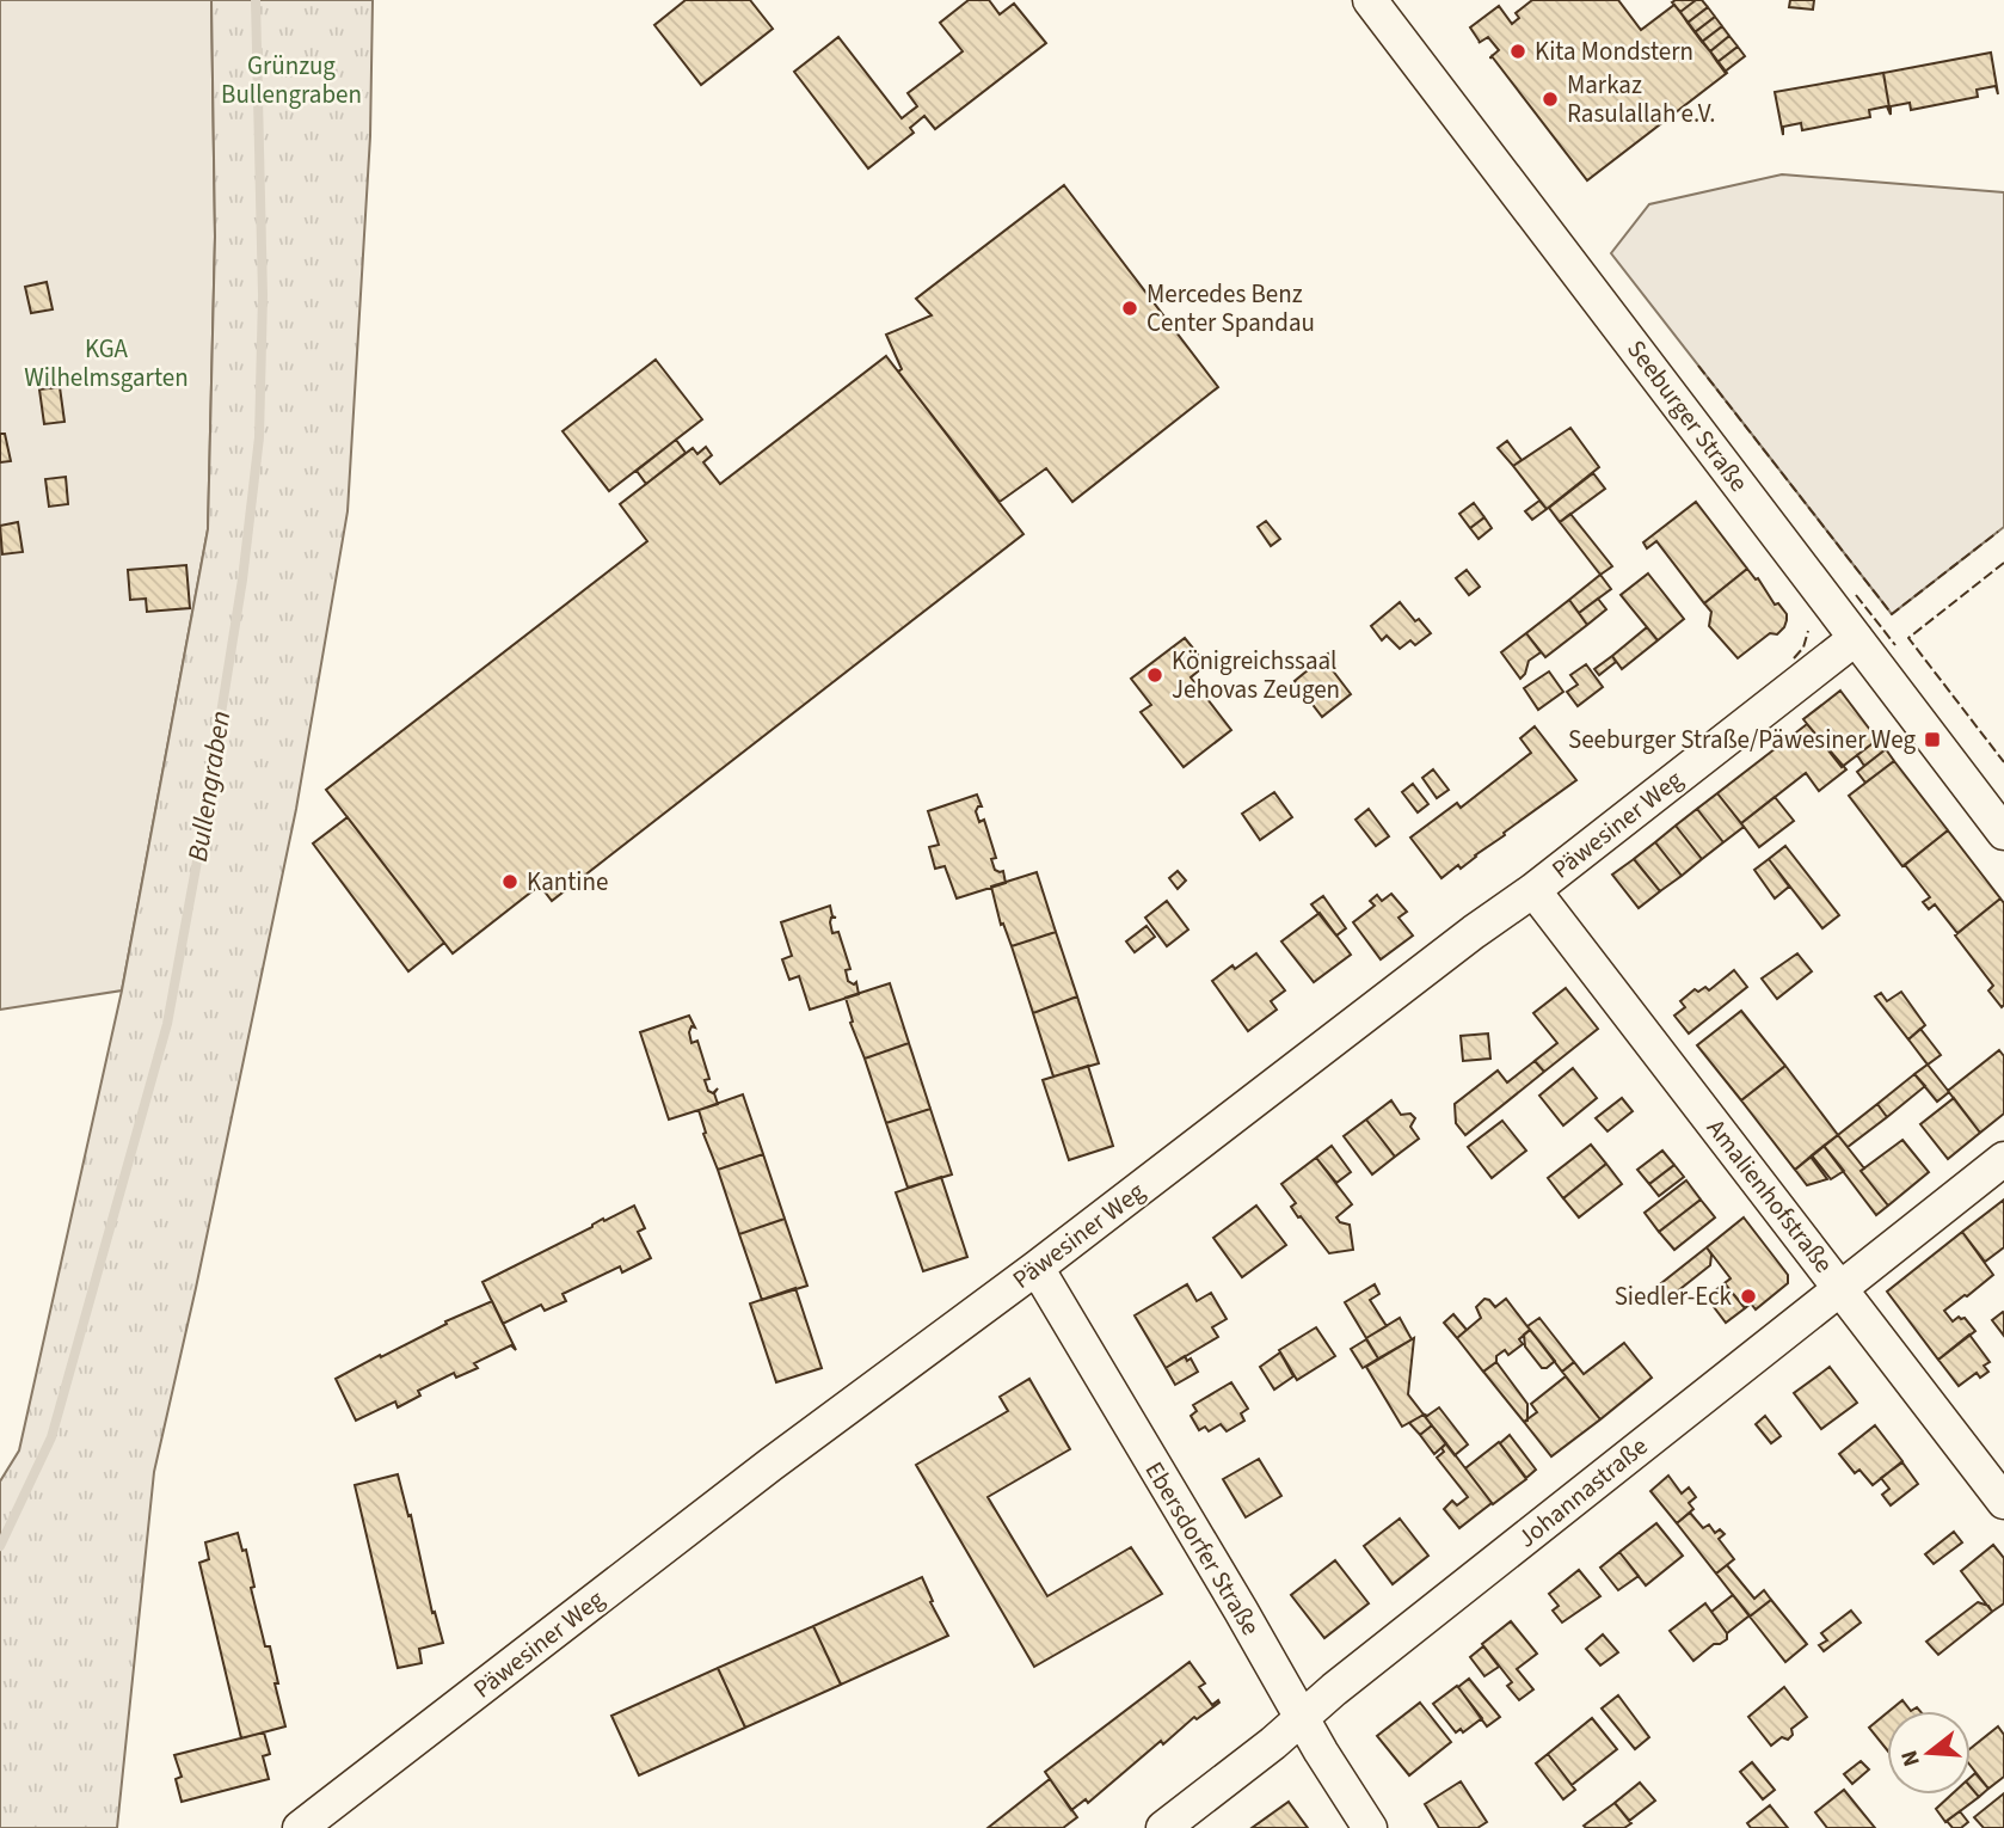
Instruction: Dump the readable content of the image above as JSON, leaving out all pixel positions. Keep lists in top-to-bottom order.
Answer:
{
  "streets": {
    "street": [
      "Seeburger Straße",
      "Päwesiner Weg",
      "Amalienhofstraße",
      "Johannastraße",
      "Ebersdorfer Straße"
    ]
  },
  "crossings": [
    ["Seeburger Straße", "Päwesiner Weg"],
    ["Päwesiner Weg", "Amalienhofstraße"],
    ["Päwesiner Weg", "Ebersdorfer Straße"],
    ["Amalienhofstraße", "Johannastraße"],
    ["Johannastraße", "Ebersdorfer Straße"]
  ],
  "water": ["Bullengraben"],
  "parks": ["Grünzug Bullengraben", "KGA Wilhelmsgarten"],
  "places": {
    "other": [
      "Kita Mondstern",
      "Markaz Rasulallah e.V.",
      "Mercedes Benz Center Spandau",
      "Königreichssaal Jehovas Zeugen",
      "Kantine",
      "Siedler-Eck"
    ],
    "transit": ["Seeburger Straße/Päwesiner Weg"]
  },
  "north": "left"
}
